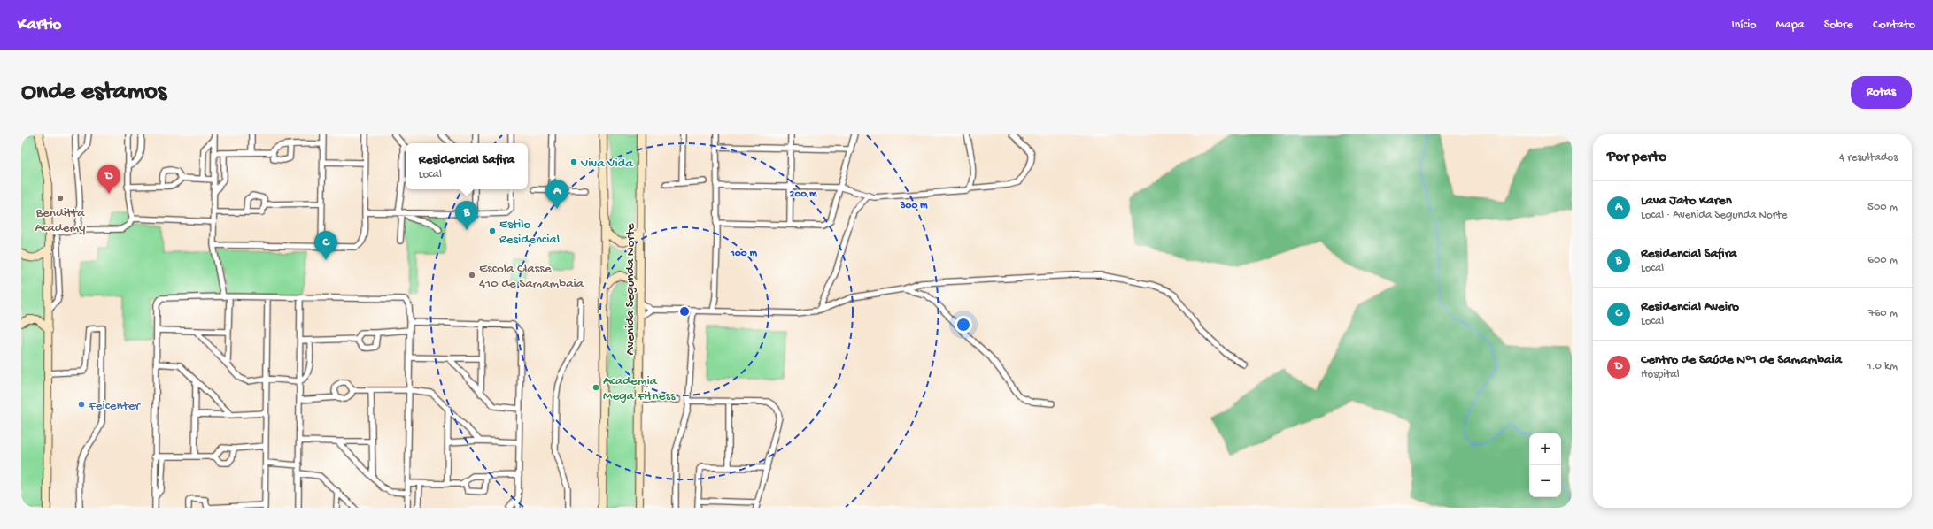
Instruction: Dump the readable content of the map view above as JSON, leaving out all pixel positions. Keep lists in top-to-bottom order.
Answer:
{
  "streets": {
    "main road": ["Avenida Segunda Norte"]
  },
  "places": [
    "Viva Vida",
    "Benditta Academy",
    "Estilo Residencial",
    "Escola Classe 410 de Samambaia",
    "Academia Mega Fitness",
    "Feicenter"
  ],
  "page": {
    "header": "Kartio",
    "nav": [
      "Início",
      "Mapa",
      "Sobre",
      "Contato"
    ],
    "buttons": "Rotas",
    "title": "Onde estamos",
    "heading": ["Por perto", "4 resultados"],
    "popup": ["Residencial Safira", "Local"],
    "pins": [
      "D",
      "A",
      "B",
      "C"
    ],
    "list": [
      {
        "mark": "A",
        "name": "Lava Jato Karen",
        "note": "Local · Avenida Segunda Norte",
        "value": "500 m"
      },
      {
        "mark": "B",
        "name": "Residencial Safira",
        "note": "Local",
        "value": "600 m"
      },
      {
        "mark": "C",
        "name": "Residencial Aveiro",
        "note": "Local",
        "value": "760 m"
      },
      {
        "mark": "D",
        "name": "Centro de Saúde Nº1 de Samambaia",
        "note": "Hospital",
        "value": "1.0 km"
      }
    ],
    "map_buttons": ["+", "−"]
  },
  "rings": ["200 m", "300 m", "100 m"]
}
